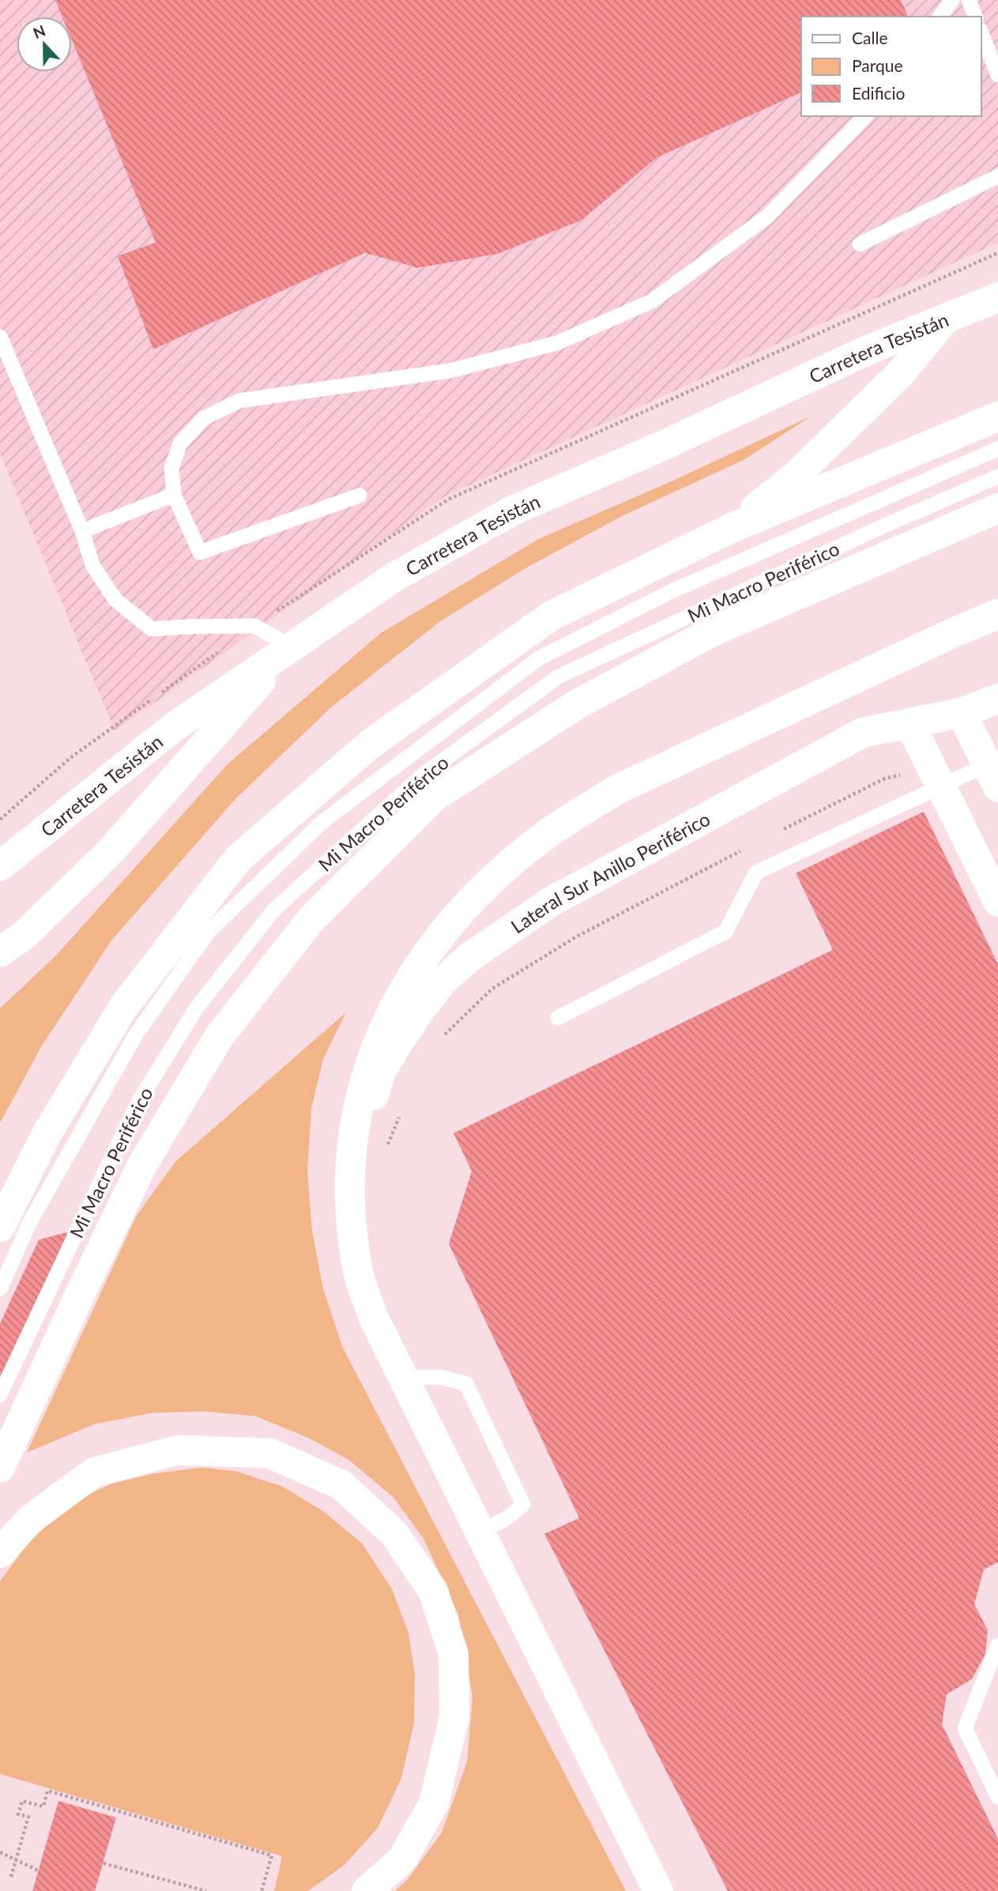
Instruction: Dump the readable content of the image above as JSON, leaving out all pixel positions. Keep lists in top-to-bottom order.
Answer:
{
  "streets": {
    "main road": ["Carretera Tesistán", "Lateral Sur Anillo Periférico"],
    "lane": ["Mi Macro Periférico"]
  },
  "legend": ["Calle", "Parque", "Edificio"],
  "north": "top"
}
